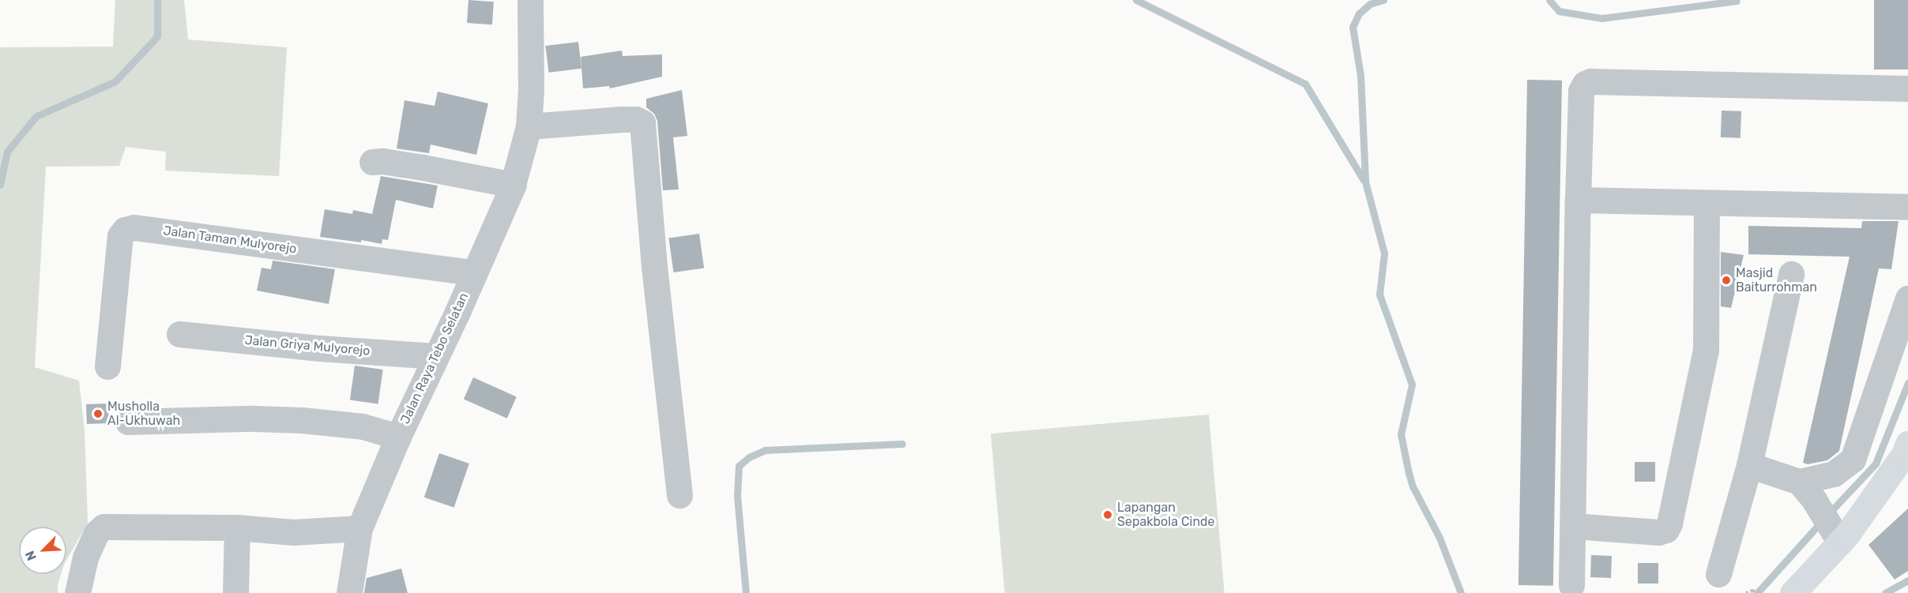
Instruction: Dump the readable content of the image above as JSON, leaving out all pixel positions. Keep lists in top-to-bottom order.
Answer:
{
  "streets": {
    "street": ["Jalan Taman Mulyorejo", "Jalan Griya Mulyorejo", "Jalan Raya Tebo Selatan"]
  },
  "crossings": [
    ["Jalan Taman Mulyorejo", "Jalan Raya Tebo Selatan"],
    ["Jalan Griya Mulyorejo", "Jalan Raya Tebo Selatan"]
  ],
  "places": ["Masjid Baiturrohman", "Musholla Al-Ukhuwah", "Lapangan Sepakbola Cinde"],
  "north": "bottom left"
}
